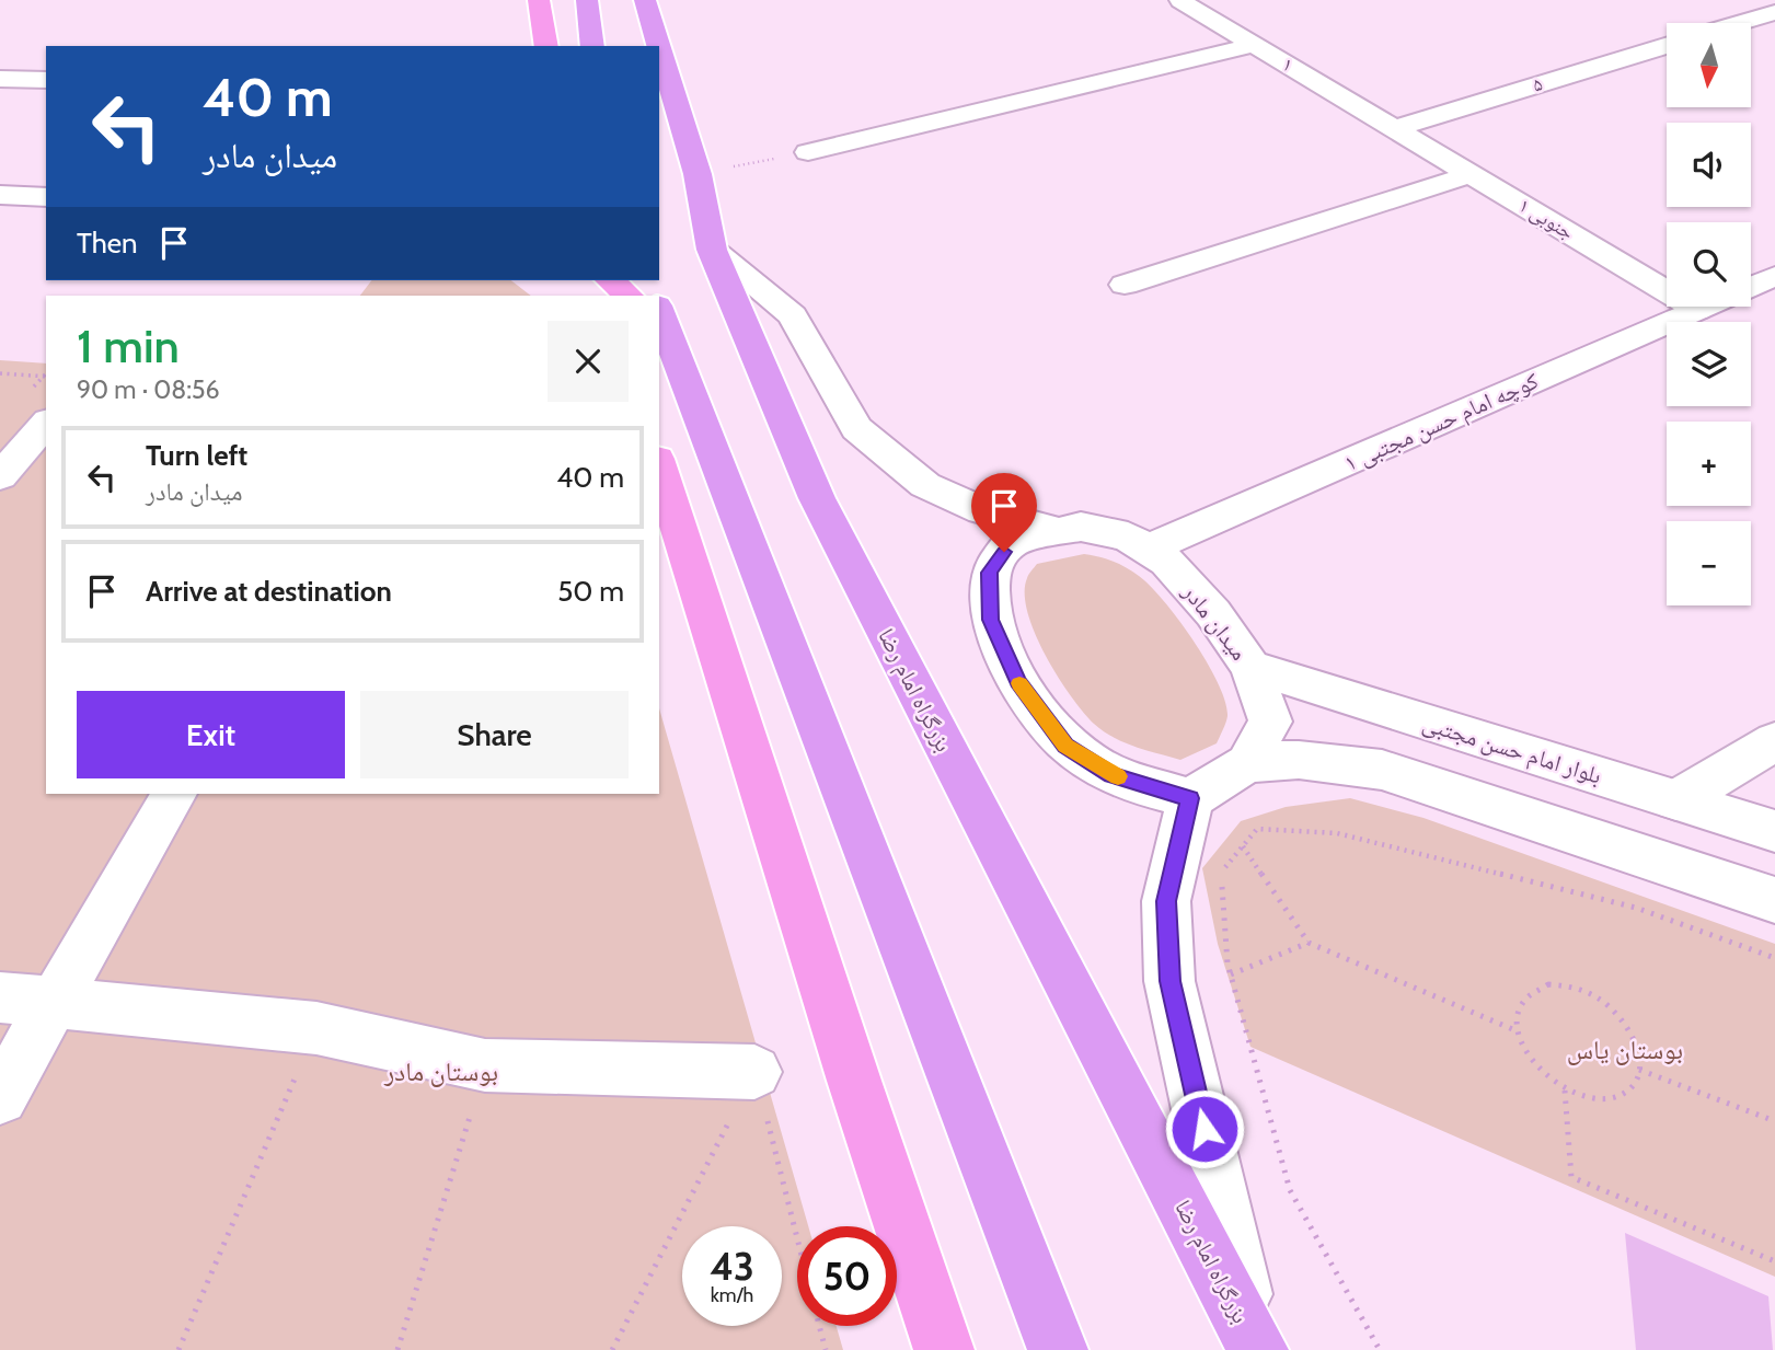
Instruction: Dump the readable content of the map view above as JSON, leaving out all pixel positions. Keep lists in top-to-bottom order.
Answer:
{
  "streets": {
    "highway": ["بزرگراه امام رضا"],
    "street": [
      "۱‍",
      "۵",
      "۱ جنوبی",
      "کوچه امام حسن مجتبی ۱",
      "میدان مادر",
      "بلوار امام حسن مجتبی"
    ]
  },
  "crossings": [
    ["۱‍", "۵"],
    ["۱‍", "۱ جنوبی"],
    ["۵", "۱ جنوبی"],
    ["۱ جنوبی", "کوچه امام حسن مجتبی ۱"],
    ["کوچه امام حسن مجتبی ۱", "میدان مادر"],
    ["کوچه امام حسن مجتبی ۱", "بلوار امام حسن مجتبی"],
    ["میدان مادر", "بلوار امام حسن مجتبی"]
  ],
  "parks": ["بوستان یاس", "بوستان مادر"],
  "north": "bottom",
  "page": {
    "map_buttons": ["+", "−"],
    "turn": ["40 m", "میدان مادر"],
    "then": "Then",
    "heading": ["1 min", "90 m · 08:56"],
    "list": [
      {
        "name": "Turn left",
        "note": "میدان مادر",
        "value": "40 m"
      },
      {
        "name": "Arrive at destination",
        "value": "50 m"
      }
    ],
    "buttons": ["Exit", "Share"],
    "speed": "43 km/h",
    "limit": "50"
  }
}
